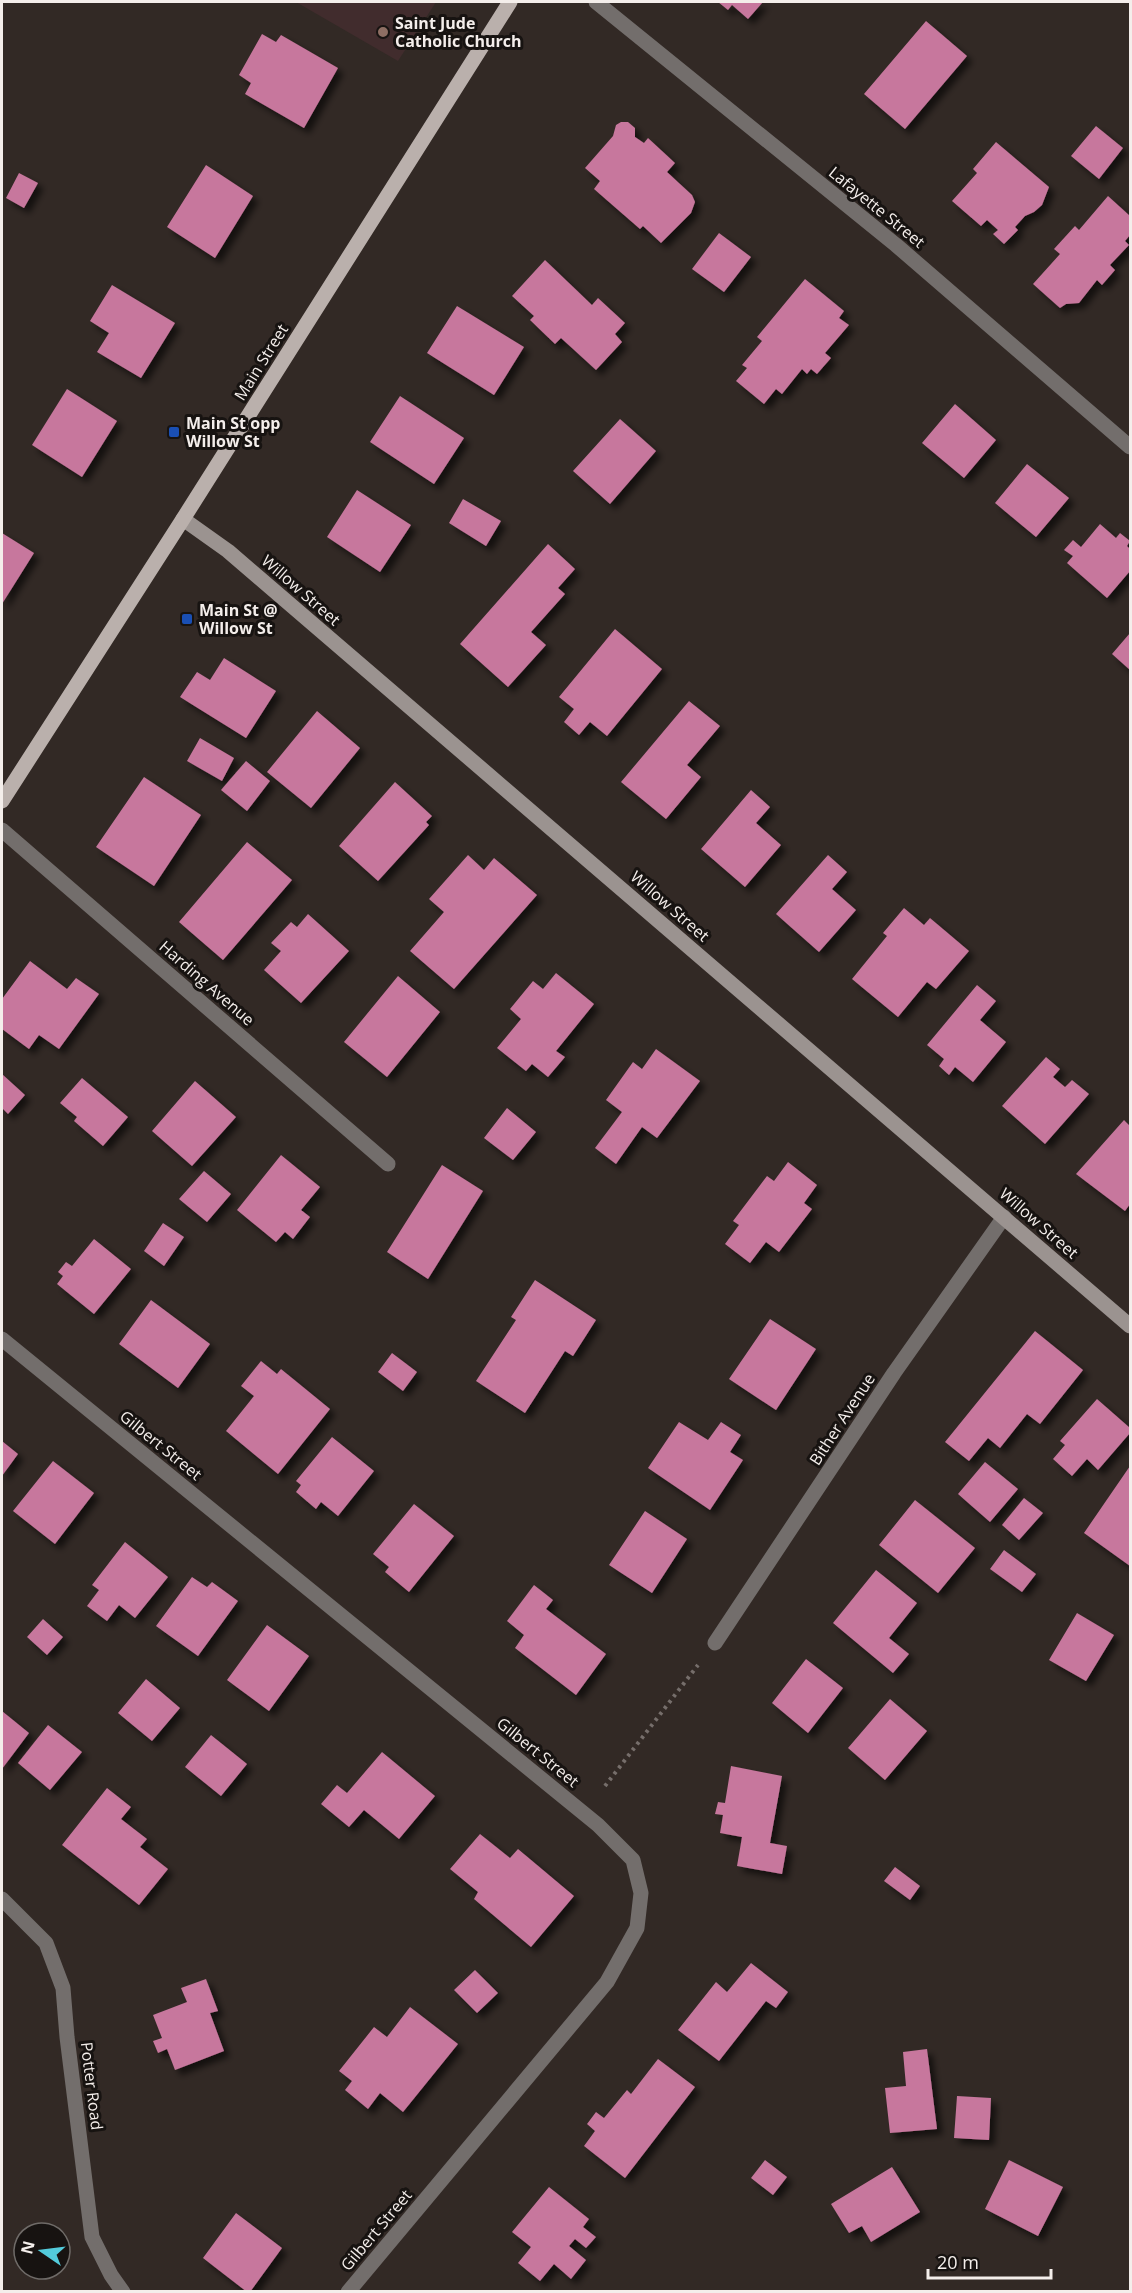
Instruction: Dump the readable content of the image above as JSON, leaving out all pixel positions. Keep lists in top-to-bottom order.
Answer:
{
  "streets": {
    "main road": ["Main Street"],
    "street": [
      "Lafayette Street",
      "Willow Street",
      "Harding Avenue",
      "Bither Avenue",
      "Gilbert Street",
      "Potter Road"
    ]
  },
  "crossings": [
    ["Main Street", "Willow Street"],
    ["Willow Street", "Bither Avenue"]
  ],
  "places": {
    "other": ["Saint Jude Catholic Church"],
    "transit": ["Main St opp Willow St", "Main St @ Willow St"]
  },
  "scale_bar": "20 m",
  "north": "left"
}
